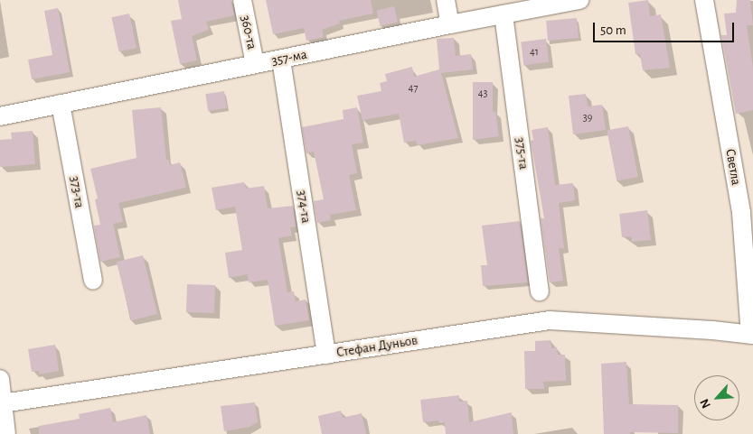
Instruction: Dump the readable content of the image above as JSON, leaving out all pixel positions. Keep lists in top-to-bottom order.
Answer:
{
  "streets": {
    "street": [
      "360-та",
      "357-ма",
      "375-та",
      "Светла",
      "373-та",
      "374-та",
      "Стефан Дуньов"
    ]
  },
  "crossings": [
    ["360-та", "357-ма"],
    ["357-ма", "375-та"],
    ["357-ма", "373-та"],
    ["357-ма", "374-та"],
    ["Светла", "Стефан Дуньов"],
    ["374-та", "Стефан Дуньов"]
  ],
  "house_numbers": [
    "41",
    "47",
    "43",
    "39"
  ],
  "scale_bar": "50 m",
  "north": "bottom left"
}
